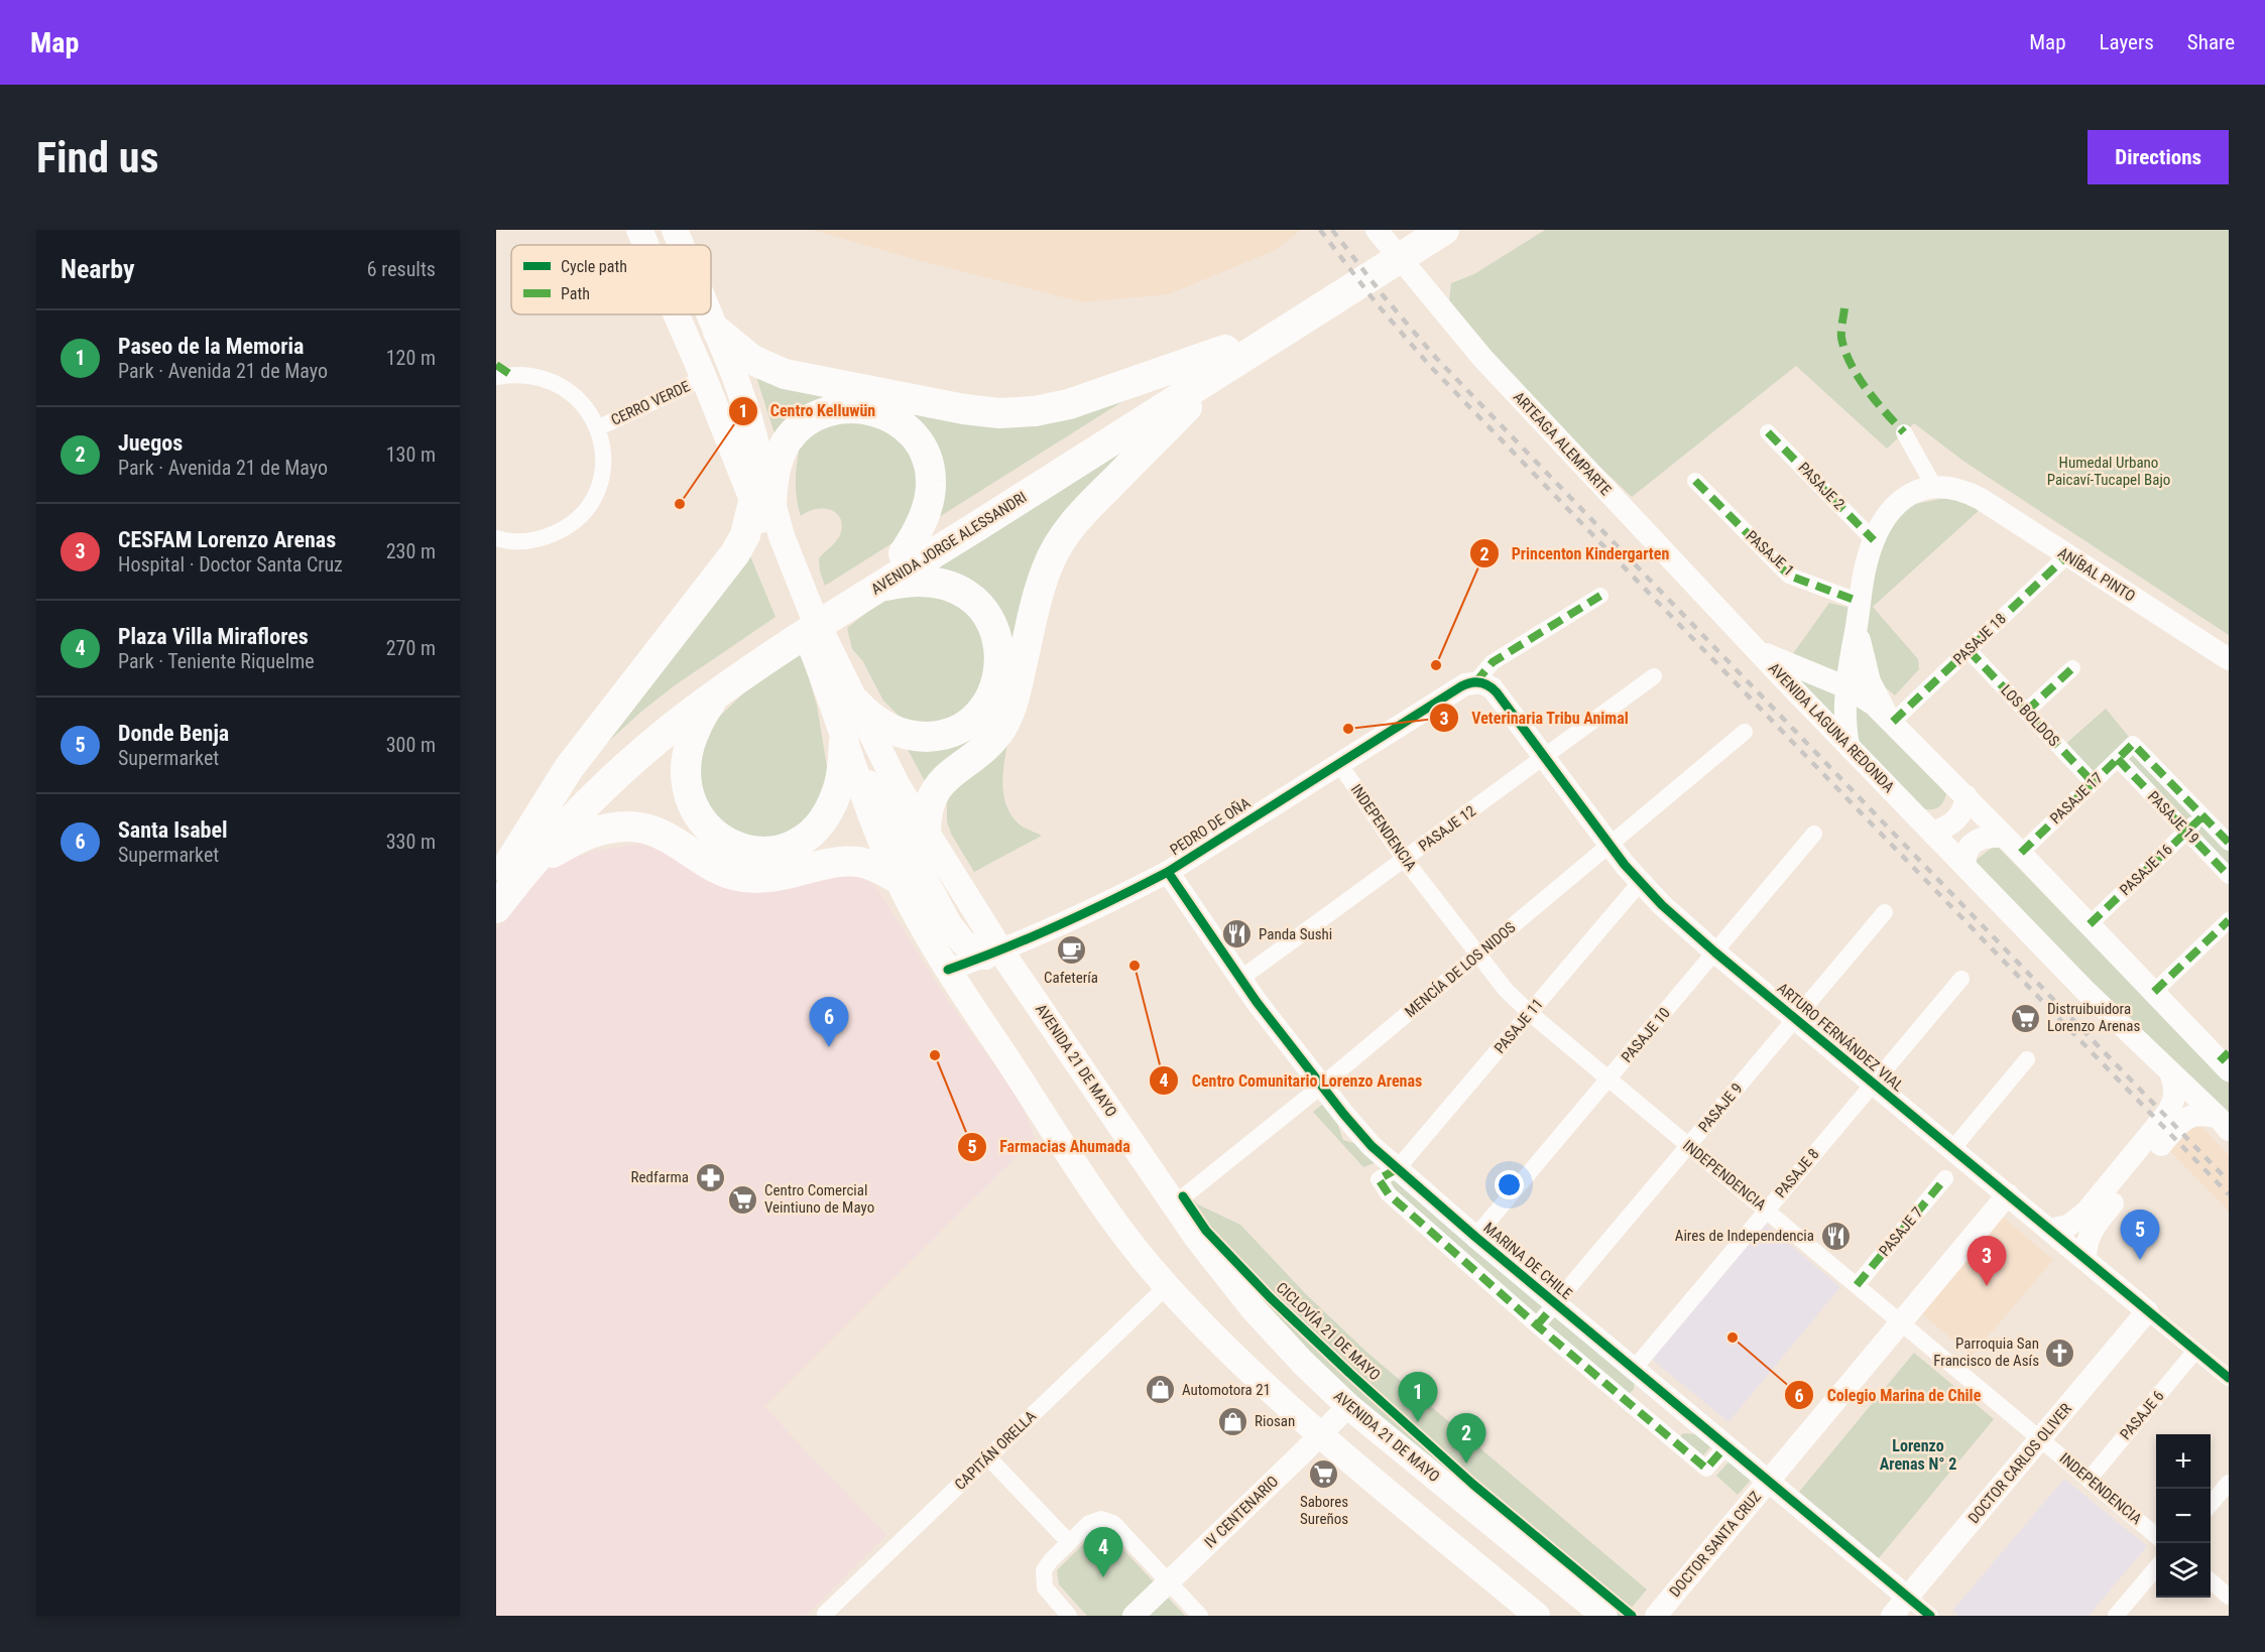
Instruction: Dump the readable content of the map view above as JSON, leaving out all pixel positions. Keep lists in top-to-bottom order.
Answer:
{
  "streets": {
    "highway": ["AVENIDA JORGE ALESSANDRI"],
    "main road": ["AVENIDA 21 DE MAYO"],
    "street": [
      "CERRO VERDE",
      "ARTEAGA ALEMPARTE",
      "PASAJE 2",
      "PASAJE 1",
      "ANÍBAL PINTO",
      "PASAJE 18",
      "LOS BOLDOS",
      "AVENIDA LAGUNA REDONDA",
      "PASAJE 17",
      "PASAJE 19",
      "PEDRO DE OÑA",
      "INDEPENDENCIA",
      "PASAJE 12",
      "PASAJE 16",
      "MENCÍA DE LOS NIDOS",
      "PASAJE 11",
      "PASAJE 10",
      "ARTURO FERNÁNDEZ VIAL",
      "PASAJE 9",
      "PASAJE 8",
      "PASAJE 7",
      "MARINA DE CHILE",
      "PASAJE 6",
      "CAPITÁN ORELLA",
      "DOCTOR CARLOS OLIVER",
      "IV CENTENARIO",
      "DOCTOR SANTA CRUZ"
    ],
    "cycle path": ["CICLOVÍA 21 DE MAYO"]
  },
  "crossings": [
    ["ARTEAGA ALEMPARTE", "AVENIDA LAGUNA REDONDA"],
    ["ANÍBAL PINTO", "PASAJE 18"],
    ["PASAJE 18", "LOS BOLDOS"],
    ["PASAJE 18", "AVENIDA LAGUNA REDONDA"],
    ["LOS BOLDOS", "PASAJE 17"],
    ["AVENIDA LAGUNA REDONDA", "PASAJE 17"],
    ["AVENIDA LAGUNA REDONDA", "PASAJE 16"],
    ["PASAJE 17", "PASAJE 19"],
    ["PASAJE 19", "PASAJE 16"],
    ["PEDRO DE OÑA", "INDEPENDENCIA"],
    ["PEDRO DE OÑA", "ARTURO FERNÁNDEZ VIAL"],
    ["PEDRO DE OÑA", "AVENIDA 21 DE MAYO"],
    ["PEDRO DE OÑA", "MARINA DE CHILE"],
    ["INDEPENDENCIA", "PASAJE 12"],
    ["INDEPENDENCIA", "MENCÍA DE LOS NIDOS"],
    ["INDEPENDENCIA", "PASAJE 11"],
    ["INDEPENDENCIA", "PASAJE 10"],
    ["INDEPENDENCIA", "PASAJE 9"],
    ["INDEPENDENCIA", "PASAJE 8"],
    ["INDEPENDENCIA", "PASAJE 7"],
    ["INDEPENDENCIA", "PASAJE 6"],
    ["INDEPENDENCIA", "DOCTOR CARLOS OLIVER"],
    ["INDEPENDENCIA", "DOCTOR SANTA CRUZ"],
    ["PASAJE 12", "ARTURO FERNÁNDEZ VIAL"],
    ["PASAJE 12", "MARINA DE CHILE"],
    ["MENCÍA DE LOS NIDOS", "ARTURO FERNÁNDEZ VIAL"],
    ["MENCÍA DE LOS NIDOS", "AVENIDA 21 DE MAYO"],
    ["MENCÍA DE LOS NIDOS", "MARINA DE CHILE"],
    ["PASAJE 11", "ARTURO FERNÁNDEZ VIAL"],
    ["PASAJE 11", "MARINA DE CHILE"],
    ["PASAJE 10", "ARTURO FERNÁNDEZ VIAL"],
    ["PASAJE 10", "MARINA DE CHILE"],
    ["ARTURO FERNÁNDEZ VIAL", "PASAJE 9"],
    ["ARTURO FERNÁNDEZ VIAL", "PASAJE 8"],
    ["ARTURO FERNÁNDEZ VIAL", "PASAJE 6"],
    ["ARTURO FERNÁNDEZ VIAL", "DOCTOR CARLOS OLIVER"],
    ["ARTURO FERNÁNDEZ VIAL", "DOCTOR SANTA CRUZ"],
    ["AVENIDA 21 DE MAYO", "IV CENTENARIO"],
    ["PASAJE 9", "MARINA DE CHILE"],
    ["PASAJE 8", "MARINA DE CHILE"],
    ["MARINA DE CHILE", "DOCTOR CARLOS OLIVER"],
    ["MARINA DE CHILE", "DOCTOR SANTA CRUZ"]
  ],
  "districts": ["Lorenzo Arenas N° 2"],
  "parks": ["Humedal Urbano Paicaví-Tucapel Bajo"],
  "places": {
    "other": [
      "Centro Kelluwün",
      "Princenton Kindergarten",
      "Veterinaria Tribu Animal",
      "Centro Comunitario Lorenzo Arenas",
      "Farmacias Ahumada",
      "Colegio Marina de Chile"
    ],
    "restaurant": ["Panda Sushi", "Aires de Independencia"],
    "cafe": ["Cafetería"],
    "supermarket": ["Distruibuidora Lorenzo Arenas", "Centro Comercial Veintiuno de Mayo", "Sabores Sureños"],
    "pharmacy": ["Redfarma"],
    "church": ["Parroquia San Francisco de Asís"],
    "shop": ["Automotora 21", "Riosan"]
  },
  "legend": ["Cycle path", "Path"],
  "page": {
    "header": "Map",
    "nav": ["Map", "Layers", "Share"],
    "buttons": "Directions",
    "title": "Find us",
    "heading": ["Nearby", "6 results"],
    "list": [
      {
        "mark": "1",
        "name": "Paseo de la Memoria",
        "note": "Park · Avenida 21 de Mayo",
        "value": "120 m"
      },
      {
        "mark": "2",
        "name": "Juegos",
        "note": "Park · Avenida 21 de Mayo",
        "value": "130 m"
      },
      {
        "mark": "3",
        "name": "CESFAM Lorenzo Arenas",
        "note": "Hospital · Doctor Santa Cruz",
        "value": "230 m"
      },
      {
        "mark": "4",
        "name": "Plaza Villa Miraflores",
        "note": "Park · Teniente Riquelme",
        "value": "270 m"
      },
      {
        "mark": "5",
        "name": "Donde Benja",
        "note": "Supermarket",
        "value": "300 m"
      },
      {
        "mark": "6",
        "name": "Santa Isabel",
        "note": "Supermarket",
        "value": "330 m"
      }
    ],
    "pins": [
      "6",
      "5",
      "3",
      "1",
      "2",
      "4"
    ],
    "map_buttons": ["+", "−"]
  }
}
